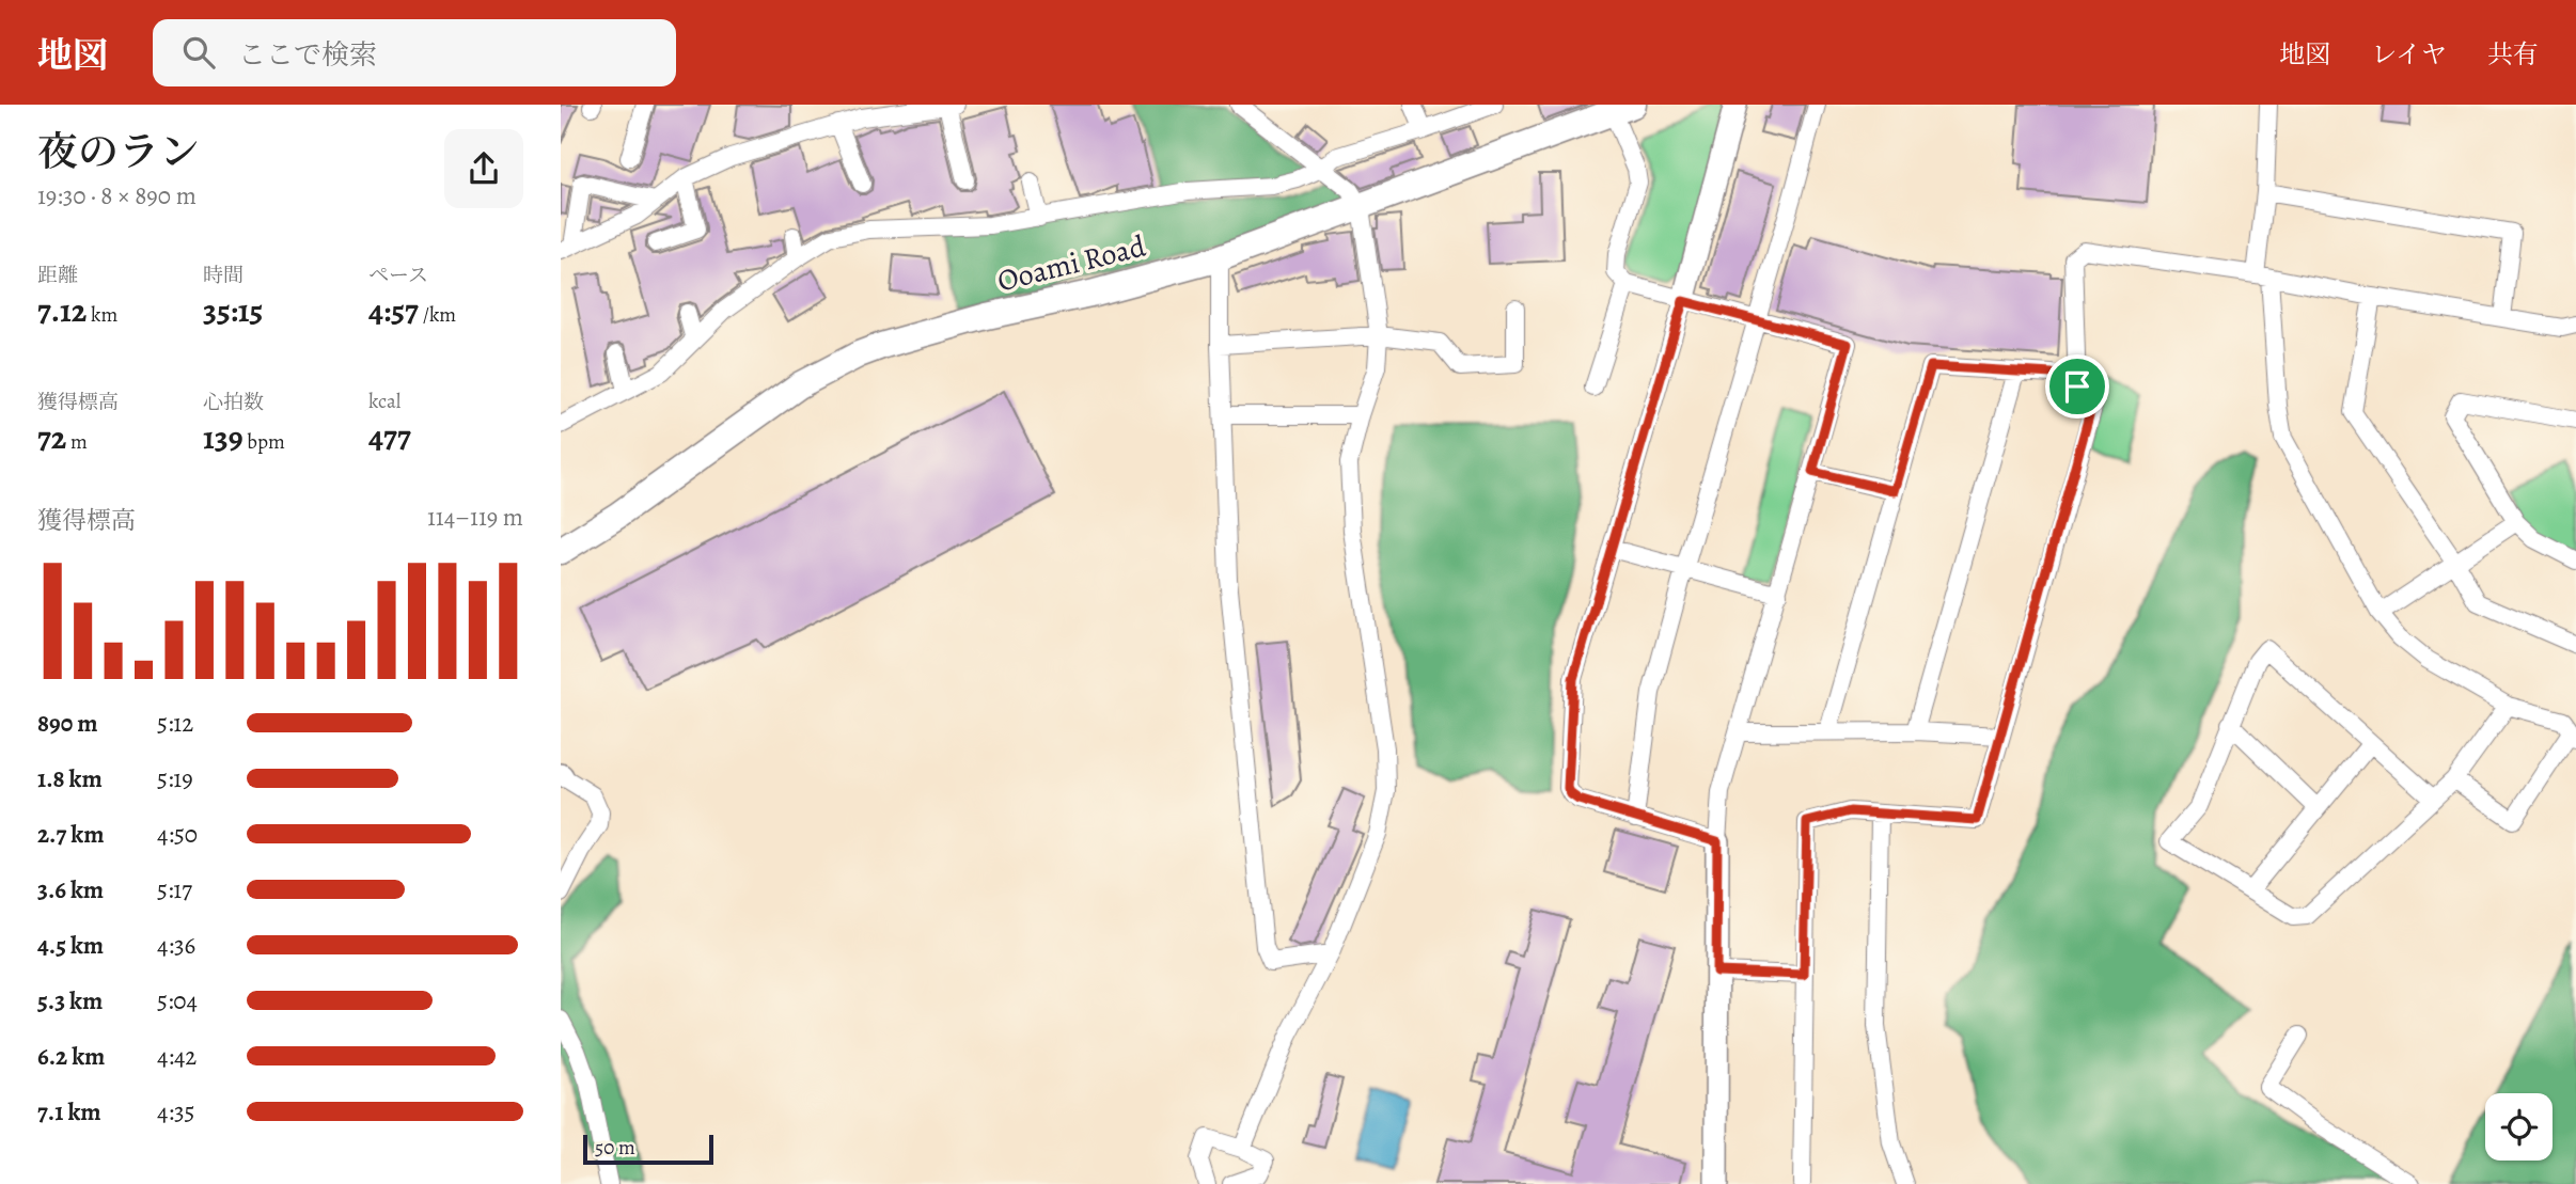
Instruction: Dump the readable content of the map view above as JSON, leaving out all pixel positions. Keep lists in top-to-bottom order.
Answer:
{
  "streets": {
    "main road": ["Ooami Road"]
  },
  "scale_bar": "50 m",
  "page": {
    "header": "地図",
    "search": "ここで検索",
    "nav": ["地図", "レイヤ", "共有"],
    "heading": ["夜のラン", "19:30 · 8 × 890 m"],
    "stats": [
      ["距離", "7.12 km"],
      ["時間", "35:15"],
      ["ペース", "4:57 /km"],
      ["獲得標高", "72 m"],
      ["心拍数", "139 bpm"],
      ["kcal", "477"]
    ],
    "chart": ["獲得標高", "114–119 m"],
    "list": [
      {
        "name": "890 m",
        "note": "5:12"
      },
      {
        "name": "1.8 km",
        "note": "5:19"
      },
      {
        "name": "2.7 km",
        "note": "4:50"
      },
      {
        "name": "3.6 km",
        "note": "5:17"
      },
      {
        "name": "4.5 km",
        "note": "4:36"
      },
      {
        "name": "5.3 km",
        "note": "5:04"
      },
      {
        "name": "6.2 km",
        "note": "4:42"
      },
      {
        "name": "7.1 km",
        "note": "4:35"
      }
    ],
    "scale": "50 m"
  }
}
